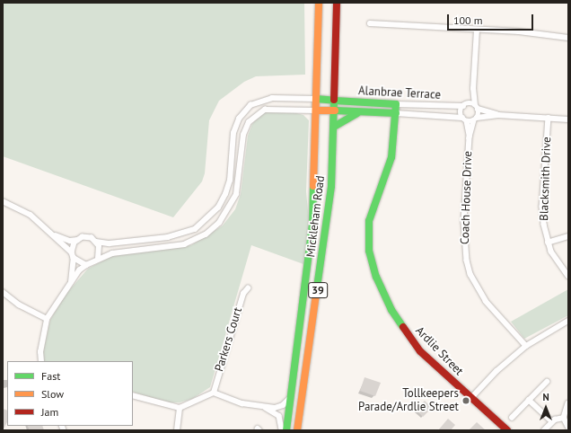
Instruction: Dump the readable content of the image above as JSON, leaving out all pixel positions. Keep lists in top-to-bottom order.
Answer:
{
  "streets": {
    "main road": [
      "Alanbrae Terrace",
      "Mickleham Road",
      "39",
      "Ardlie Street"
    ],
    "street": ["Blacksmith Drive", "Coach House Drive", "Parkers Court"]
  },
  "crossings": [
    ["Alanbrae Terrace", "Coach House Drive"],
    ["Alanbrae Terrace", "Mickleham Road"],
    ["Alanbrae Terrace", "Ardlie Street"]
  ],
  "places": ["Tollkeepers Parade/Ardlie Street"],
  "legend": ["Fast", "Slow", "Jam"],
  "scale_bar": "100 m",
  "north": "top"
}
